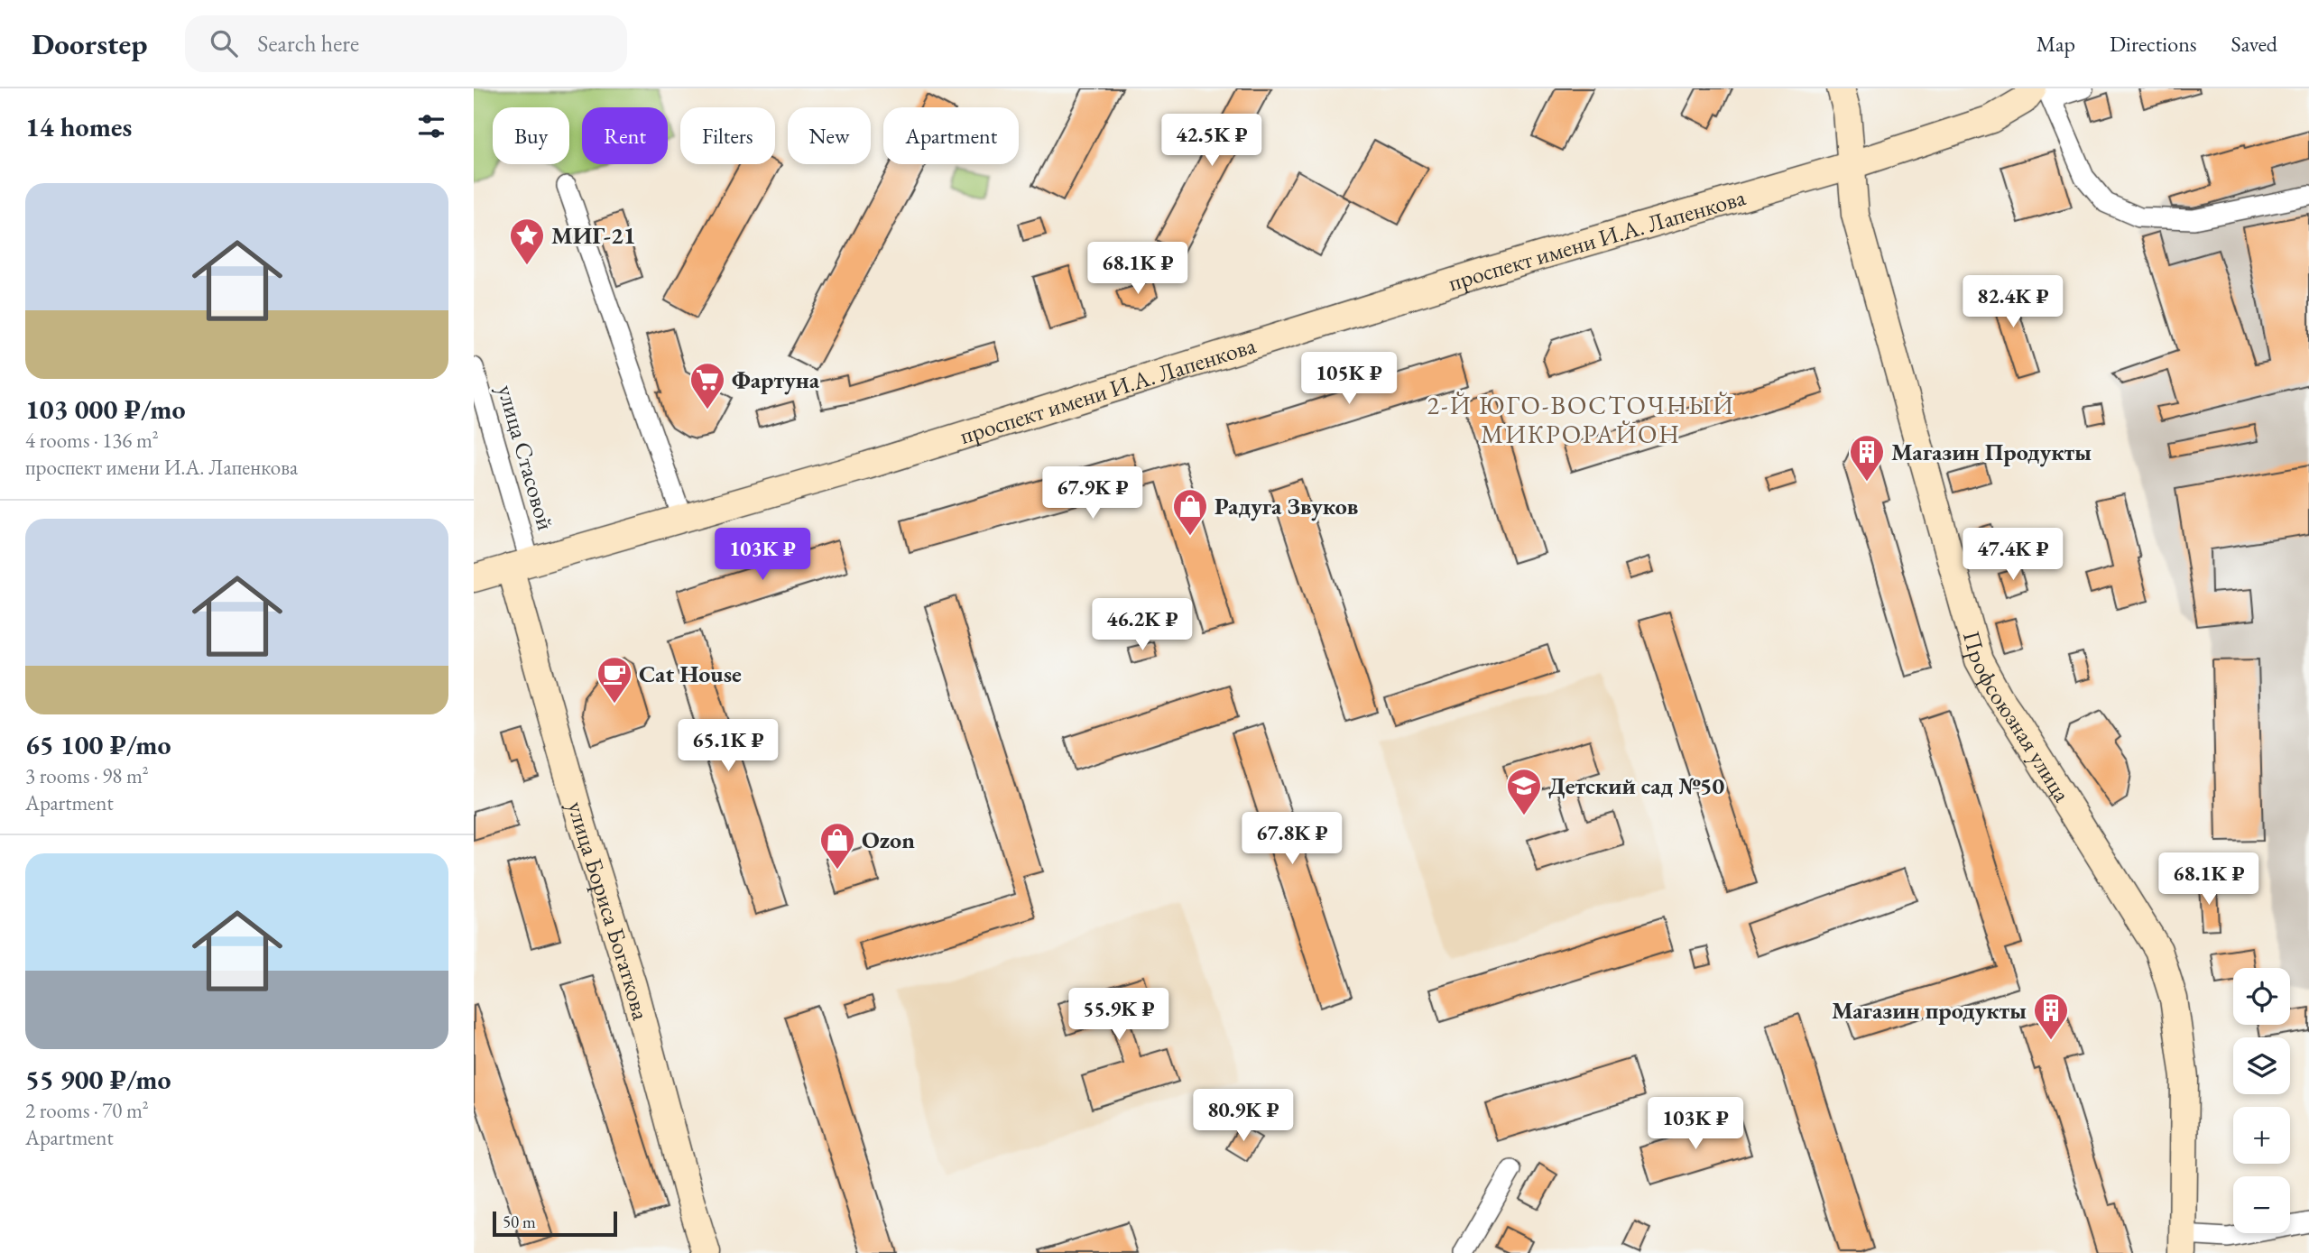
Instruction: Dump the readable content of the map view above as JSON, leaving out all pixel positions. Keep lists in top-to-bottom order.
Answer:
{
  "streets": {
    "main road": ["проспект имени И.А. Лапенкова", "Профсоюзная улица", "улица Бориса Богаткова"],
    "street": ["улица Стасовой"]
  },
  "crossings": [
    ["проспект имени И.А. Лапенкова", "улица Стасовой"],
    ["проспект имени И.А. Лапенкова", "Профсоюзная улица"],
    ["проспект имени И.А. Лапенкова", "улица Бориса Богаткова"],
    ["улица Стасовой", "улица Бориса Богаткова"]
  ],
  "districts": ["2-Й ЮГО-ВОСТОЧНЫЙ МИКРОРАЙОН"],
  "places": {
    "place": ["МИГ-21"],
    "supermarket": ["Фартуна"],
    "building": ["Магазин Продукты", "Магазин продукты"],
    "shop": ["Радуга Звуков", "Ozon"],
    "cafe": ["Cat House"],
    "school or university": ["Детский сад №50"]
  },
  "scale_bar": "50 m",
  "page": {
    "header": "Doorstep",
    "search": "Search here",
    "nav": ["Map", "Directions", "Saved"],
    "heading": "14 homes",
    "chip": [
      "Buy",
      "Rent",
      "Filters",
      "New",
      "Apartment"
    ],
    "price": [
      "42.5K ₽",
      "68.1K ₽",
      "82.4K ₽",
      "105K ₽",
      "67.9K ₽",
      "103K ₽",
      "47.4K ₽",
      "46.2K ₽",
      "65.1K ₽",
      "67.8K ₽",
      "68.1K ₽",
      "55.9K ₽",
      "80.9K ₽",
      "103K ₽"
    ],
    "list": [
      {
        "name": "103 000 ₽/mo",
        "note": "4 rooms · 136 m² · проспект имени И.А. Лапенкова"
      },
      {
        "name": "65 100 ₽/mo",
        "note": "3 rooms · 98 m² · Apartment"
      },
      {
        "name": "55 900 ₽/mo",
        "note": "2 rooms · 70 m² · Apartment"
      }
    ],
    "map_buttons": ["+", "−"],
    "scale": "50 m"
  }
}
